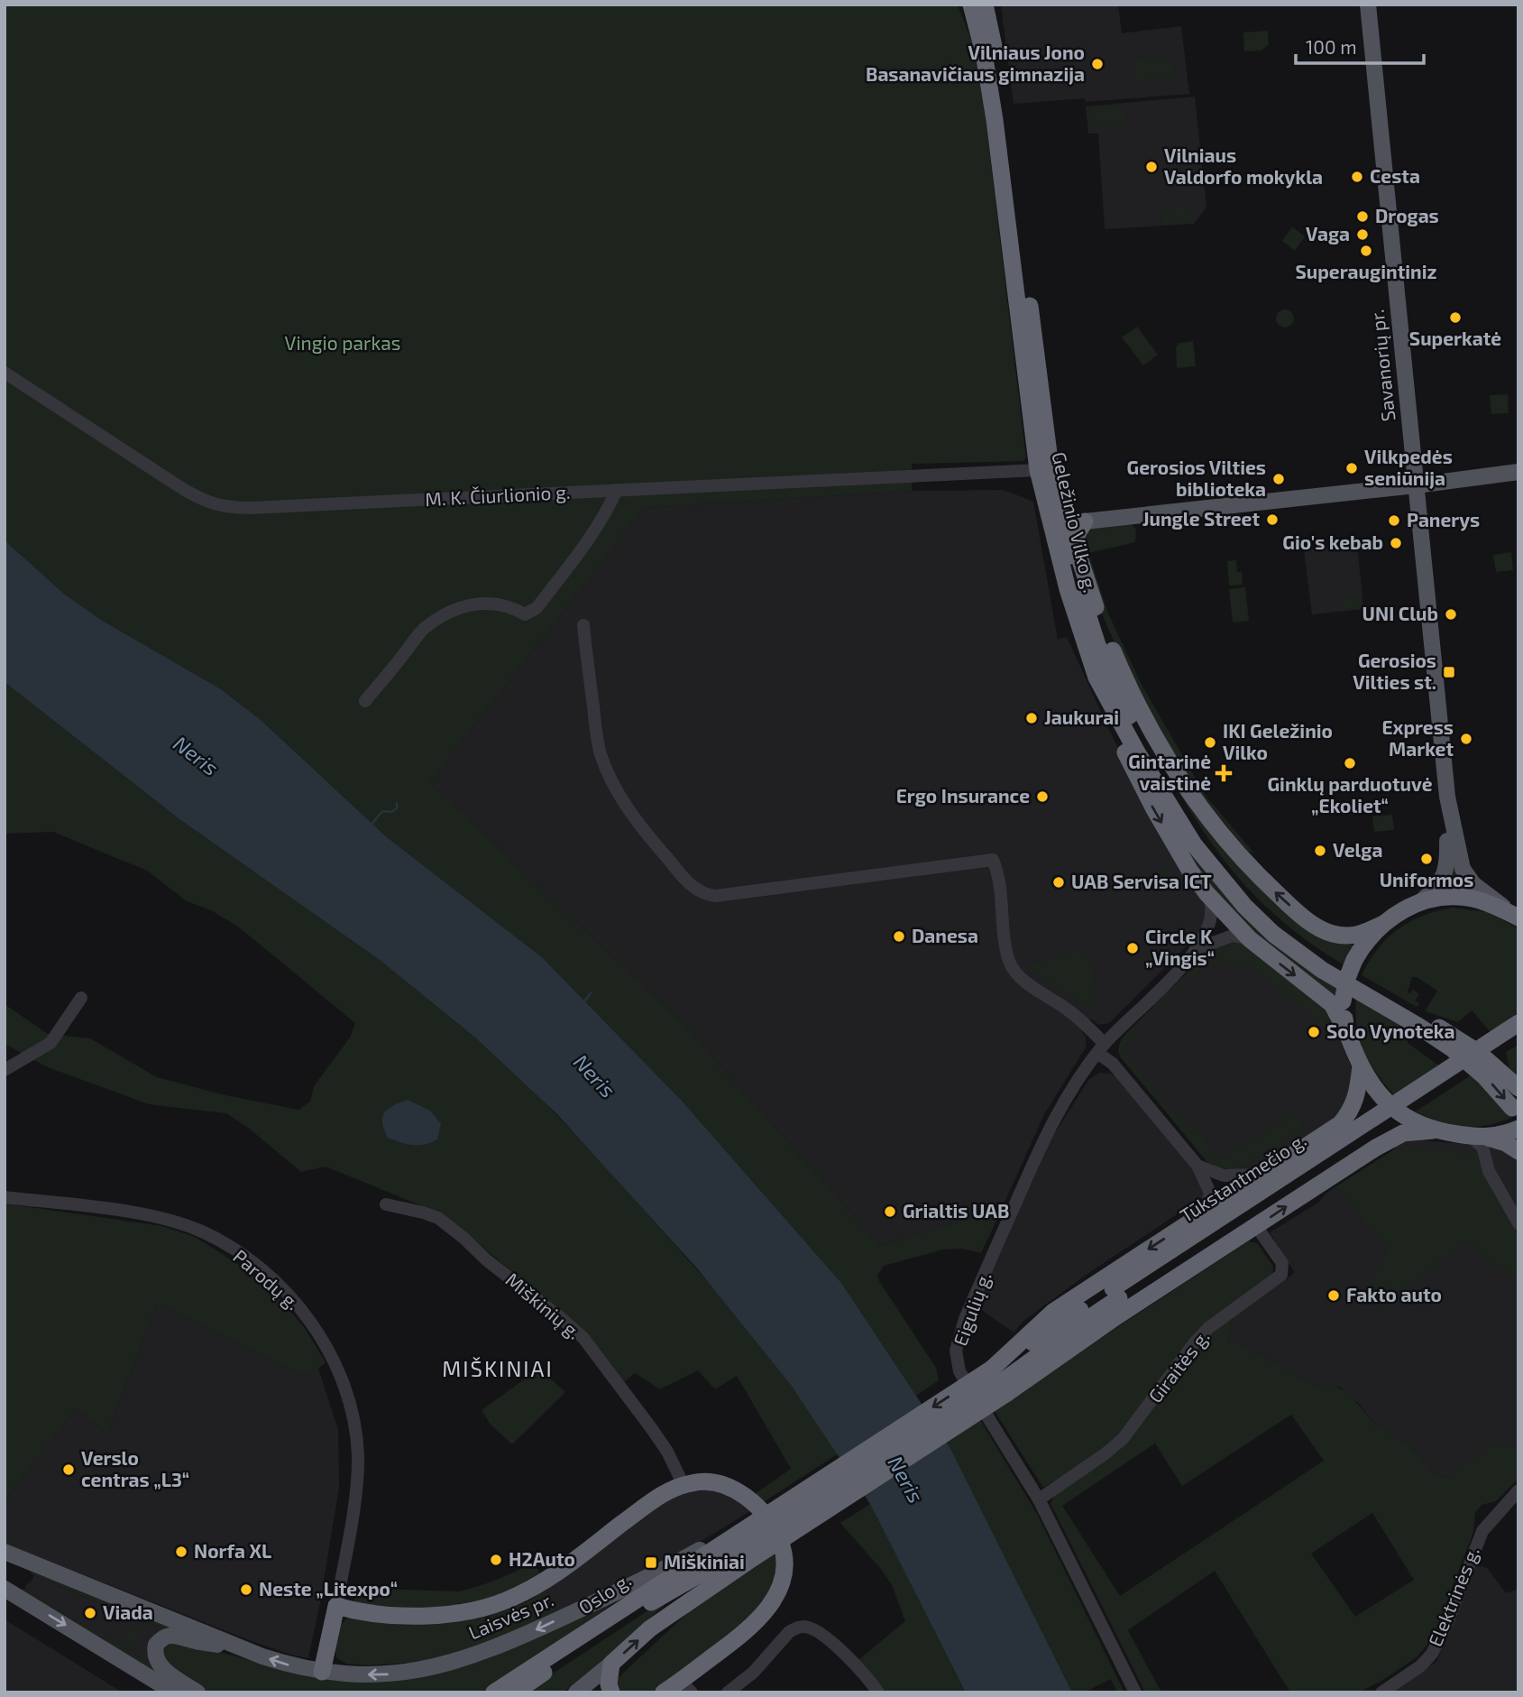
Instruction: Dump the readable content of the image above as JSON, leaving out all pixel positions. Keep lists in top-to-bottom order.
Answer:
{
  "streets": {
    "highway": [
      "Geležinio Vilko g.",
      "Tūkstantmečio g.",
      "Oslo g.",
      "Laisvės pr."
    ],
    "main road": ["Savanorių pr."],
    "street": [
      "M. K. Čiurlionio g.",
      "Parodų g.",
      "Miškinių g.",
      "Eigulių g.",
      "Giraitės g.",
      "Elektrinės g."
    ]
  },
  "crossings": [
    ["M. K. Čiurlionio g.", "Geležinio Vilko g."],
    ["Tūkstantmečio g.", "Laisvės pr."],
    ["Eigulių g.", "Giraitės g."],
    ["Oslo g.", "Laisvės pr."]
  ],
  "districts": ["MIŠKINIAI"],
  "water": ["Neris"],
  "parks": ["Vingio parkas"],
  "places": {
    "other": [
      "Vilniaus Jono Basanavičiaus gimnazija",
      "Vilniaus Valdorfo mokykla",
      "Cesta",
      "Drogas",
      "Vaga",
      "Superaugintiniz",
      "Superkatė",
      "Vilkpedės seniūnija",
      "Gerosios Vilties biblioteka",
      "Jungle Street",
      "Panerys",
      "Gio's kebab",
      "UNI Club",
      "Jaukurai",
      "Express Market",
      "IKI Geležinio Vilko",
      "Ginklų parduotuvė „Ekoliet“",
      "Ergo Insurance",
      "Velga",
      "Uniformos",
      "UAB Servisa ICT",
      "Danesa",
      "Circle K „Vingis“",
      "Solo Vynoteka",
      "Grialtis UAB",
      "Fakto auto",
      "Verslo centras „L3“",
      "Norfa XL",
      "H2Auto",
      "Neste „Litexpo“",
      "Viada"
    ],
    "transit": ["Gerosios Vilties st.", "Miškiniai"],
    "health": ["Gintarinė vaistinė"]
  },
  "scale_bar": "100 m"
}
